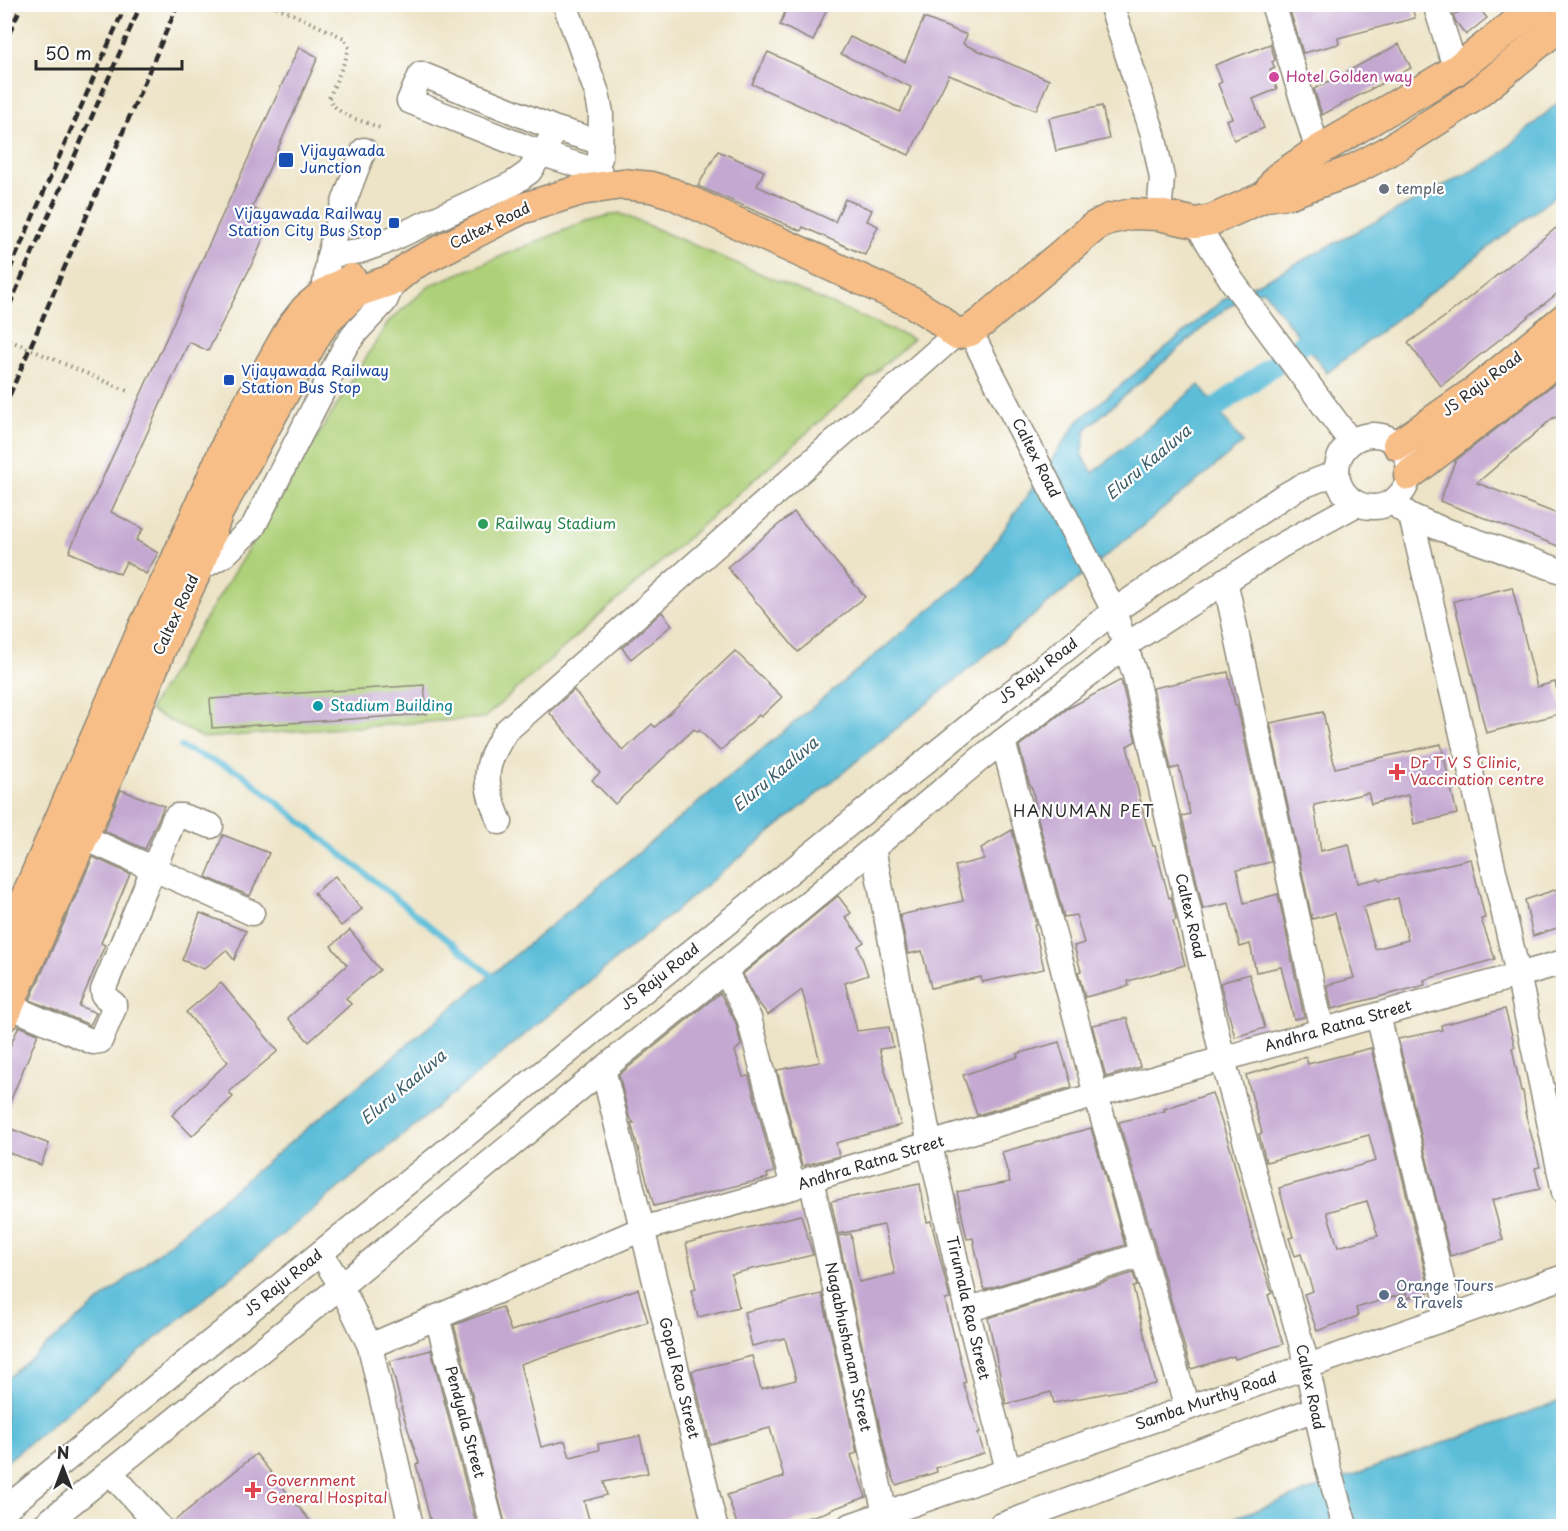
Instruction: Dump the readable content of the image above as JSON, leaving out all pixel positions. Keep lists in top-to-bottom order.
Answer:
{
  "streets": {
    "main road": ["Caltex Road", "JS Raju Road"],
    "street": [
      "Andhra Ratna Street",
      "Tirumala Rao Street",
      "Nagabhushanam Street",
      "Gopal Rao Street",
      "Samba Murthy Road",
      "Pendyala Street"
    ]
  },
  "crossings": [
    ["Caltex Road", "JS Raju Road"],
    ["Caltex Road", "Andhra Ratna Street"],
    ["Caltex Road", "Samba Murthy Road"],
    ["Andhra Ratna Street", "Tirumala Rao Street"],
    ["Andhra Ratna Street", "Nagabhushanam Street"],
    ["Andhra Ratna Street", "Gopal Rao Street"],
    ["Andhra Ratna Street", "Pendyala Street"],
    ["Tirumala Rao Street", "Samba Murthy Road"],
    ["Nagabhushanam Street", "Samba Murthy Road"]
  ],
  "districts": ["HANUMAN PET"],
  "water": ["Eluru Kaaluva"],
  "places": {
    "other": [
      "Hotel Golden way",
      "temple",
      "Railway Stadium",
      "Stadium Building",
      "Orange Tours & Travels"
    ],
    "transit": ["Vijayawada Junction", "Vijayawada Railway Station City Bus Stop", "Vijayawada Railway Station Bus Stop"],
    "health": ["Dr T V S Clinic, Vaccination centre", "Government General Hospital"]
  },
  "scale_bar": "50 m",
  "north": "top"
}
